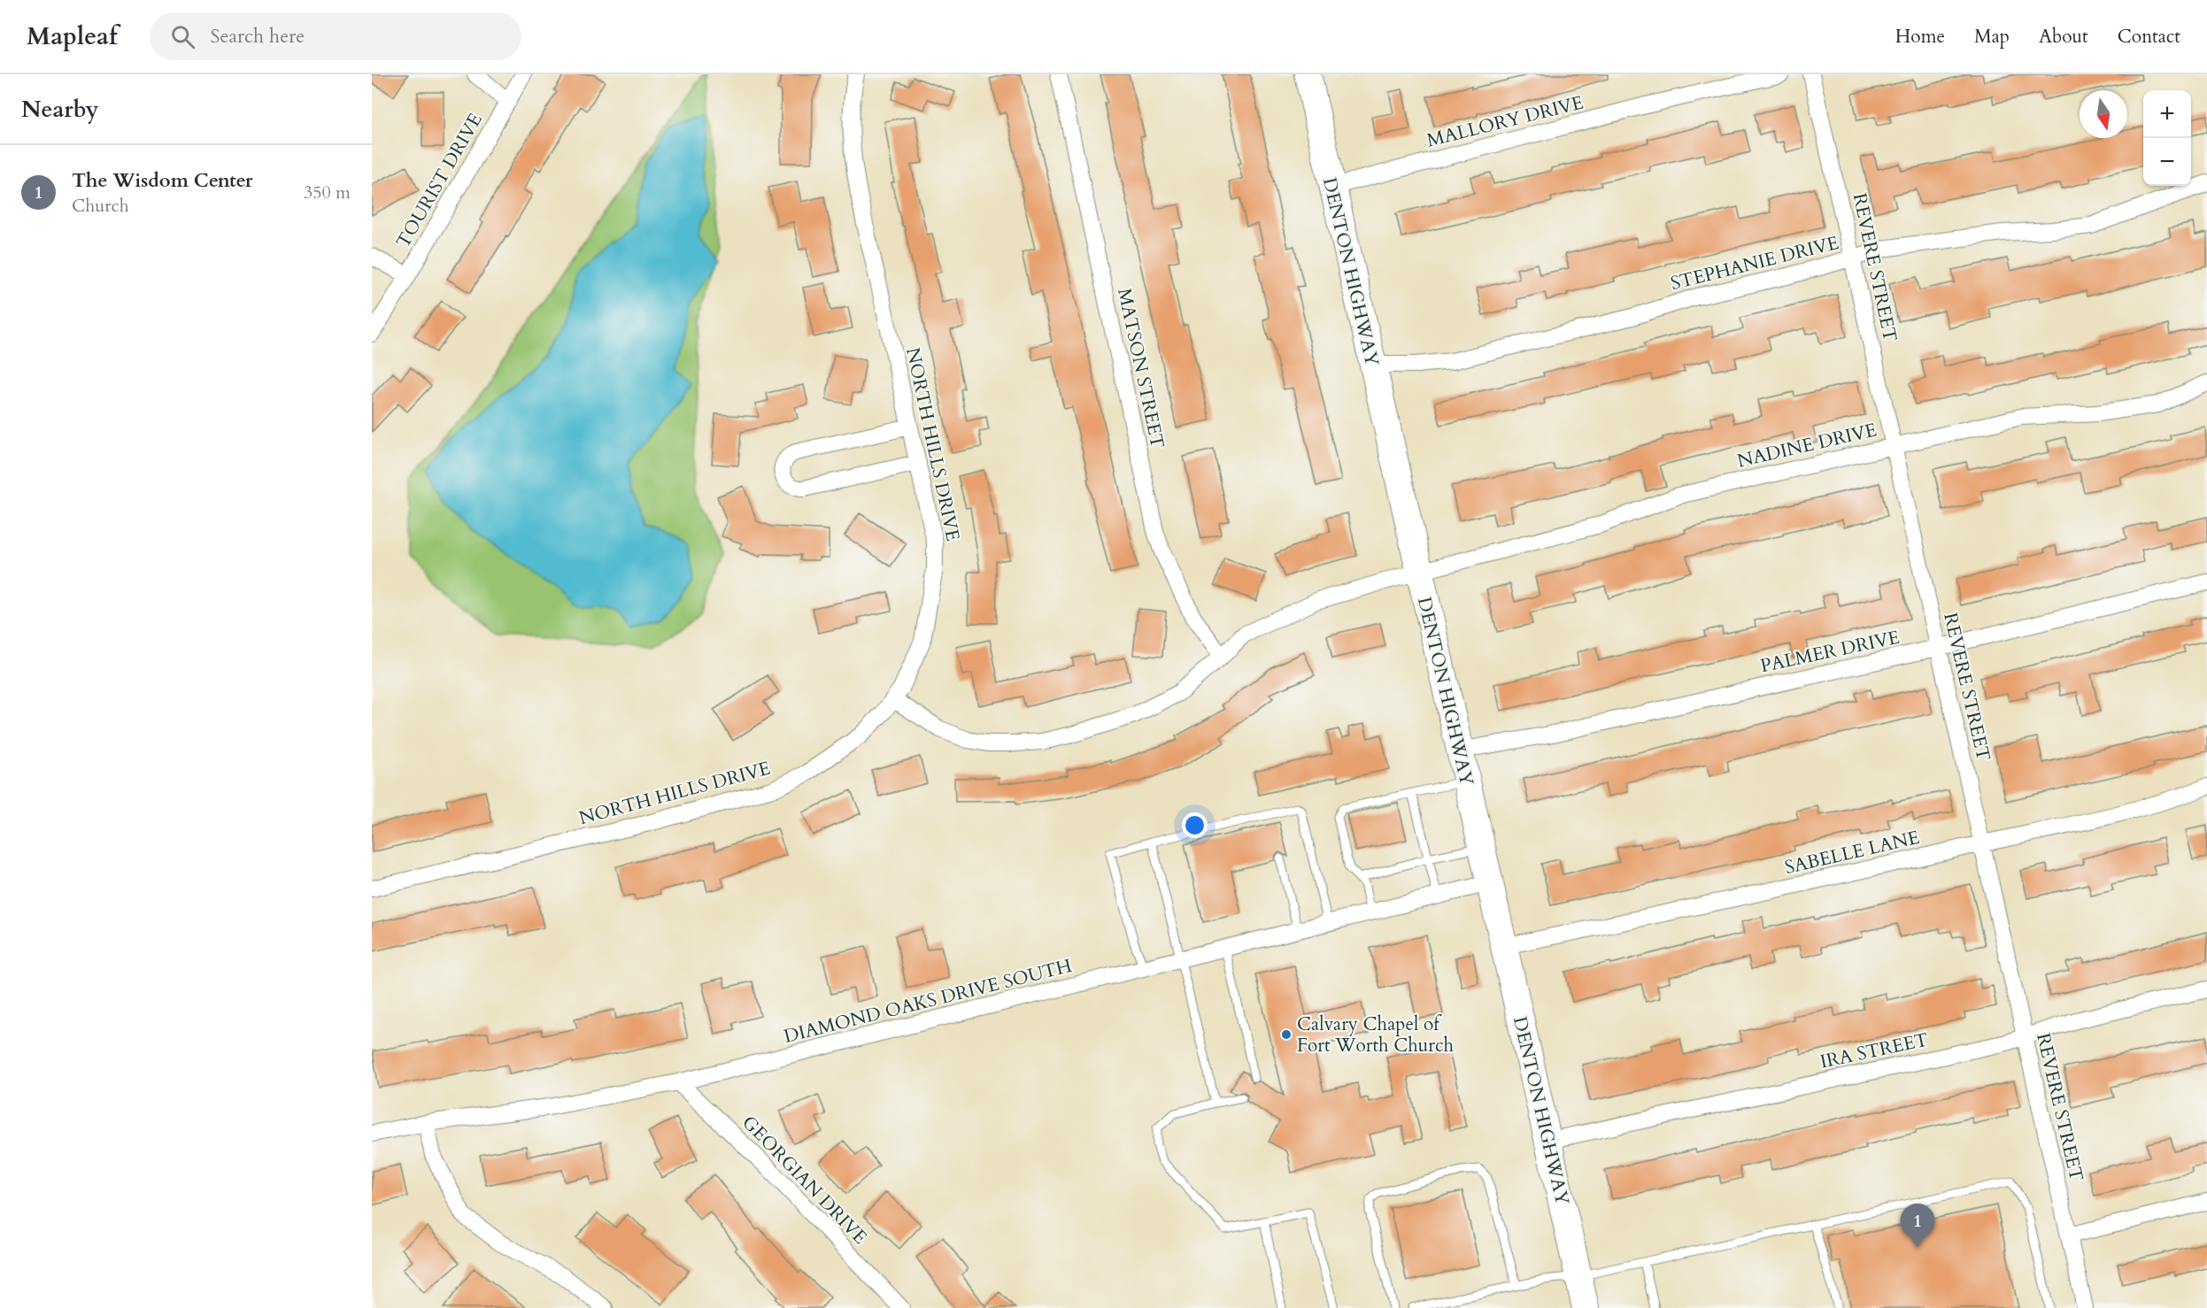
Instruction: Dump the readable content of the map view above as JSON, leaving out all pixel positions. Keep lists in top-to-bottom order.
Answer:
{
  "streets": {
    "main road": ["DENTON HIGHWAY"],
    "street": [
      "MALLORY DRIVE",
      "TOURIST DRIVE",
      "STEPHANIE DRIVE",
      "REVERE STREET",
      "MATSON STREET",
      "NORTH HILLS DRIVE",
      "NADINE DRIVE",
      "PALMER DRIVE",
      "SABELLE LANE",
      "DIAMOND OAKS DRIVE SOUTH",
      "IRA STREET",
      "GEORGIAN DRIVE"
    ]
  },
  "crossings": [
    ["MALLORY DRIVE", "DENTON HIGHWAY"],
    ["STEPHANIE DRIVE", "REVERE STREET"],
    ["STEPHANIE DRIVE", "DENTON HIGHWAY"],
    ["REVERE STREET", "NADINE DRIVE"],
    ["REVERE STREET", "PALMER DRIVE"],
    ["REVERE STREET", "SABELLE LANE"],
    ["REVERE STREET", "IRA STREET"],
    ["DENTON HIGHWAY", "NADINE DRIVE"],
    ["DENTON HIGHWAY", "PALMER DRIVE"],
    ["DENTON HIGHWAY", "SABELLE LANE"],
    ["DENTON HIGHWAY", "DIAMOND OAKS DRIVE SOUTH"],
    ["DENTON HIGHWAY", "IRA STREET"],
    ["MATSON STREET", "NADINE DRIVE"],
    ["NORTH HILLS DRIVE", "NADINE DRIVE"],
    ["DIAMOND OAKS DRIVE SOUTH", "GEORGIAN DRIVE"]
  ],
  "places": ["Calvary Chapel of Fort Worth Church"],
  "north": "bottom",
  "page": {
    "header": "Mapleaf",
    "search": "Search here",
    "nav": [
      "Home",
      "Map",
      "About",
      "Contact"
    ],
    "heading": "Nearby",
    "map_buttons": ["+", "−"],
    "list": [
      {
        "mark": "1",
        "name": "The Wisdom Center",
        "note": "Church",
        "value": "350 m"
      }
    ],
    "pins": "1"
  }
}
